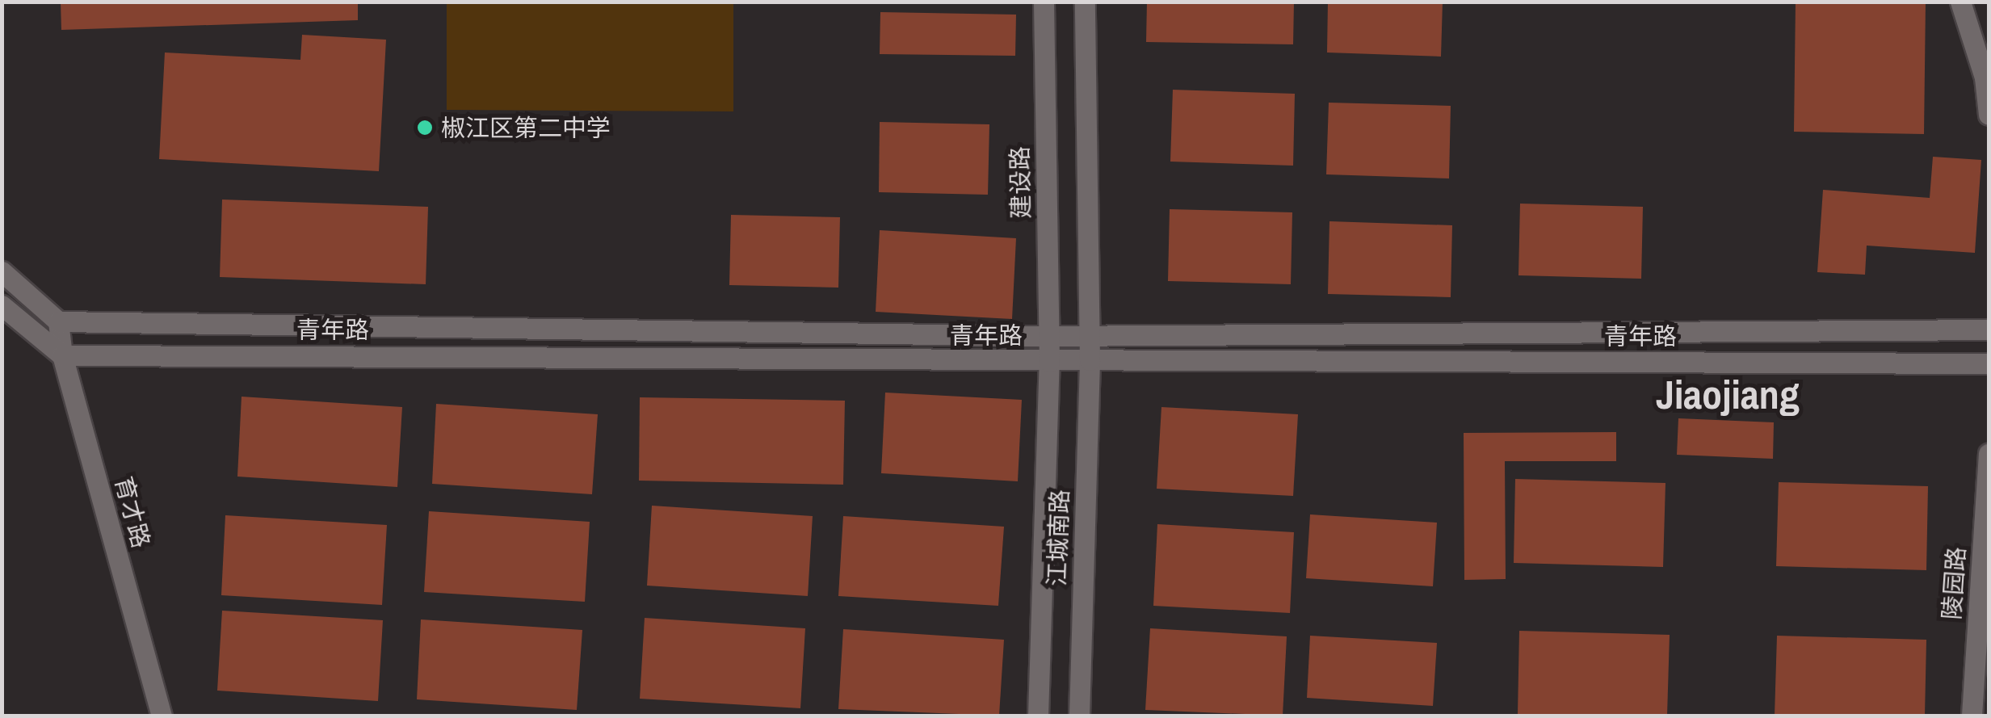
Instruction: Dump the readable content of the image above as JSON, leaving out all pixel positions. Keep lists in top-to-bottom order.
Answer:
{
  "streets": {
    "main road": [
      "建设路",
      "青年路",
      "育才路",
      "江城南路",
      "陵园路"
    ]
  },
  "crossings": [
    ["建设路", "青年路"],
    ["建设路", "江城南路"],
    ["青年路", "育才路"],
    ["青年路", "江城南路"]
  ],
  "districts": ["Jiaojiang"],
  "places": ["椒江区第二中学"]
}
